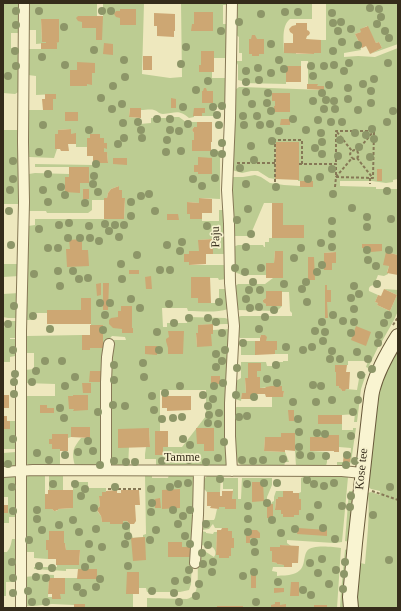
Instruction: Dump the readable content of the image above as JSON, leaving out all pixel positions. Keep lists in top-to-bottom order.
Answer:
{
  "streets": {
    "street": ["Paju", "Tamme", "Kose tee"]
  },
  "crossings": [
    ["Paju", "Tamme"],
    ["Tamme", "Kose tee"]
  ]
}
